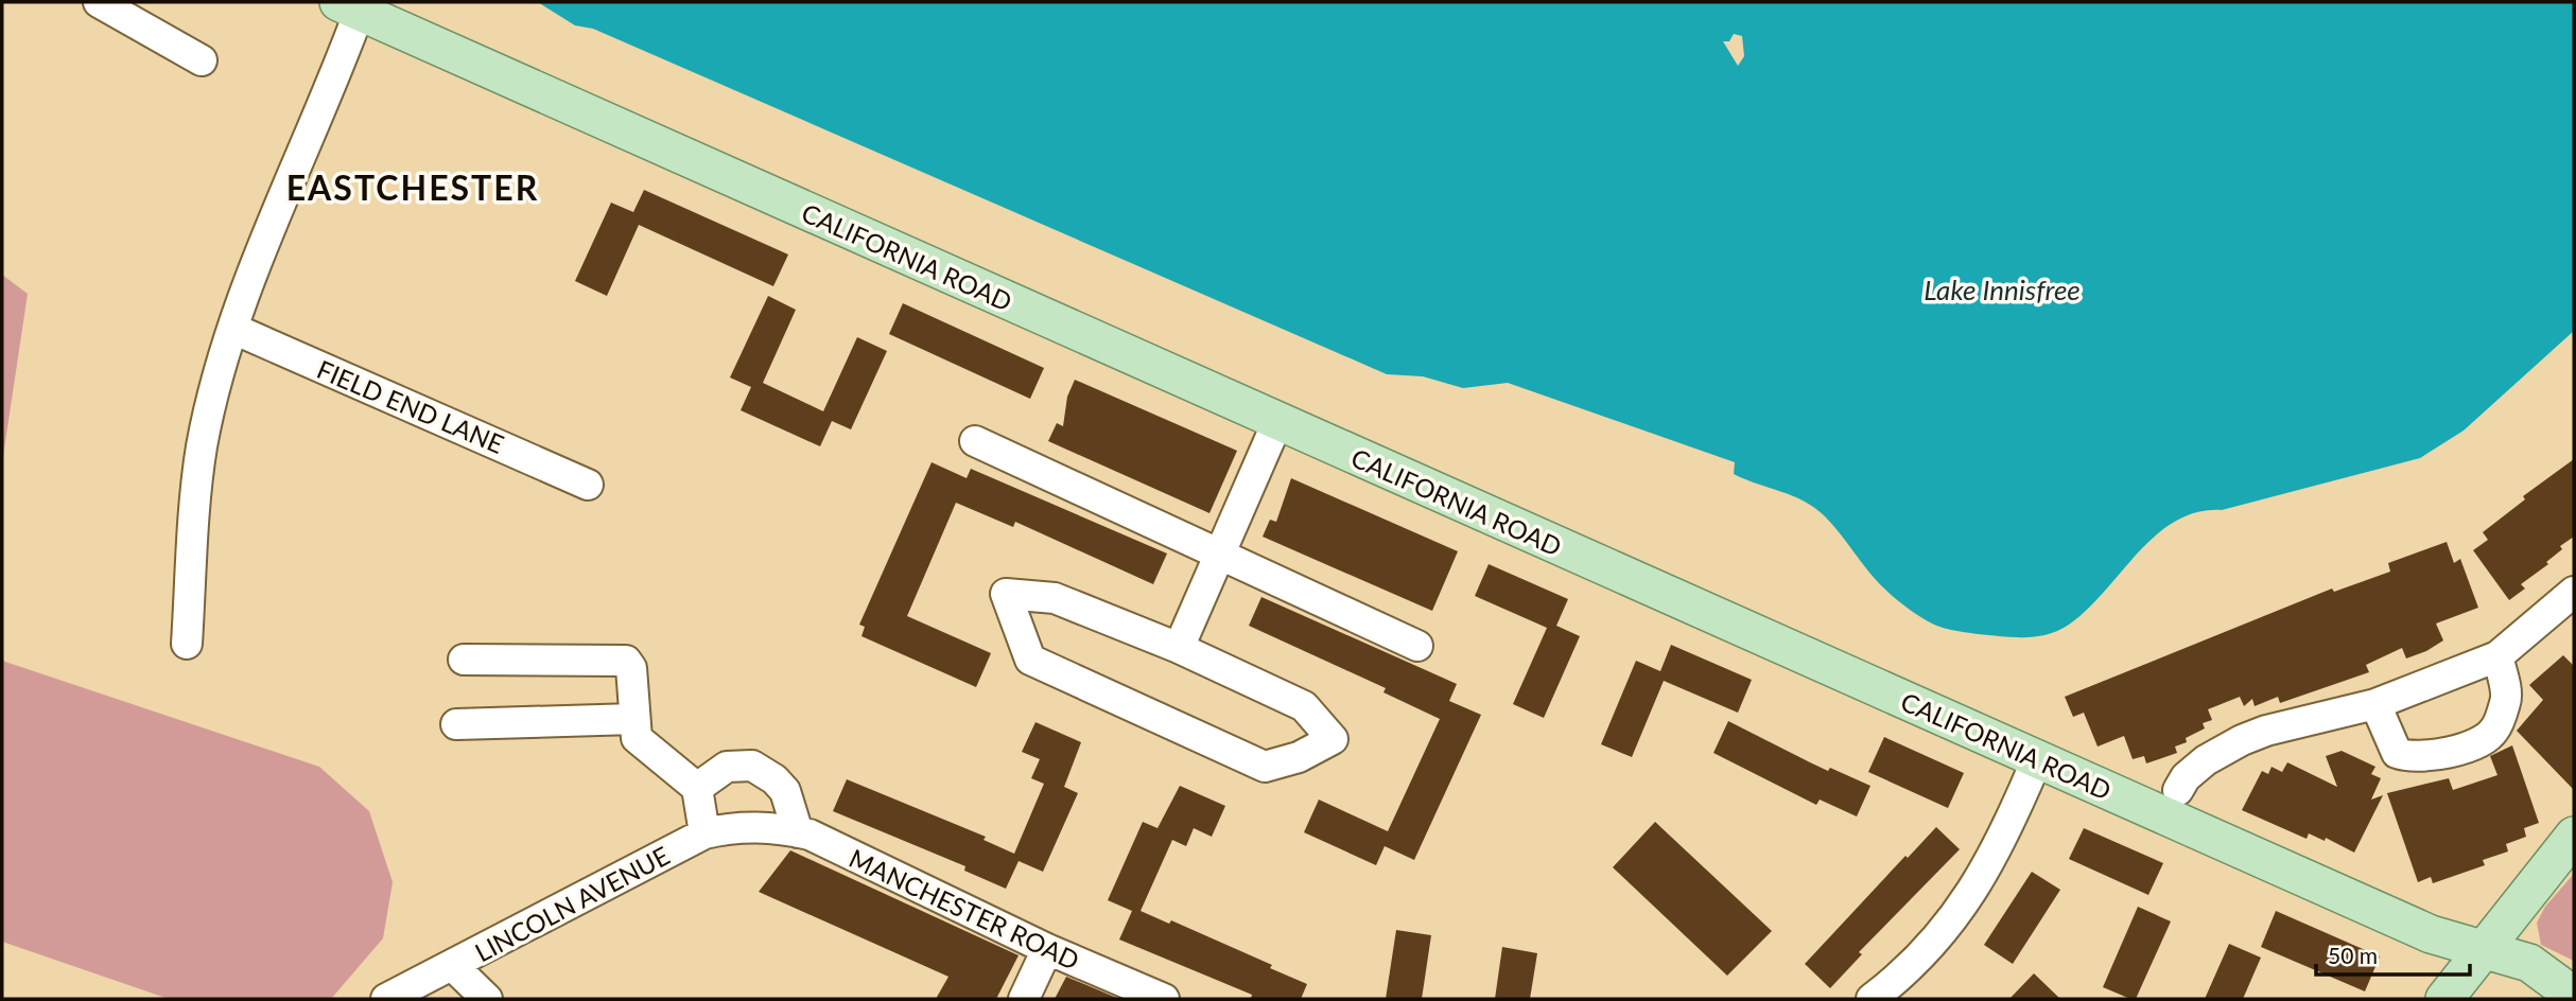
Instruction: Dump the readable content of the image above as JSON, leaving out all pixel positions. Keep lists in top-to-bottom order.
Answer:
{
  "streets": {
    "main road": ["CALIFORNIA ROAD"],
    "street": ["FIELD END LANE", "LINCOLN AVENUE", "MANCHESTER ROAD"]
  },
  "crossings": [
    ["LINCOLN AVENUE", "MANCHESTER ROAD"]
  ],
  "districts": ["EASTCHESTER"],
  "water": ["Lake Innisfree"],
  "scale_bar": "50 m"
}
